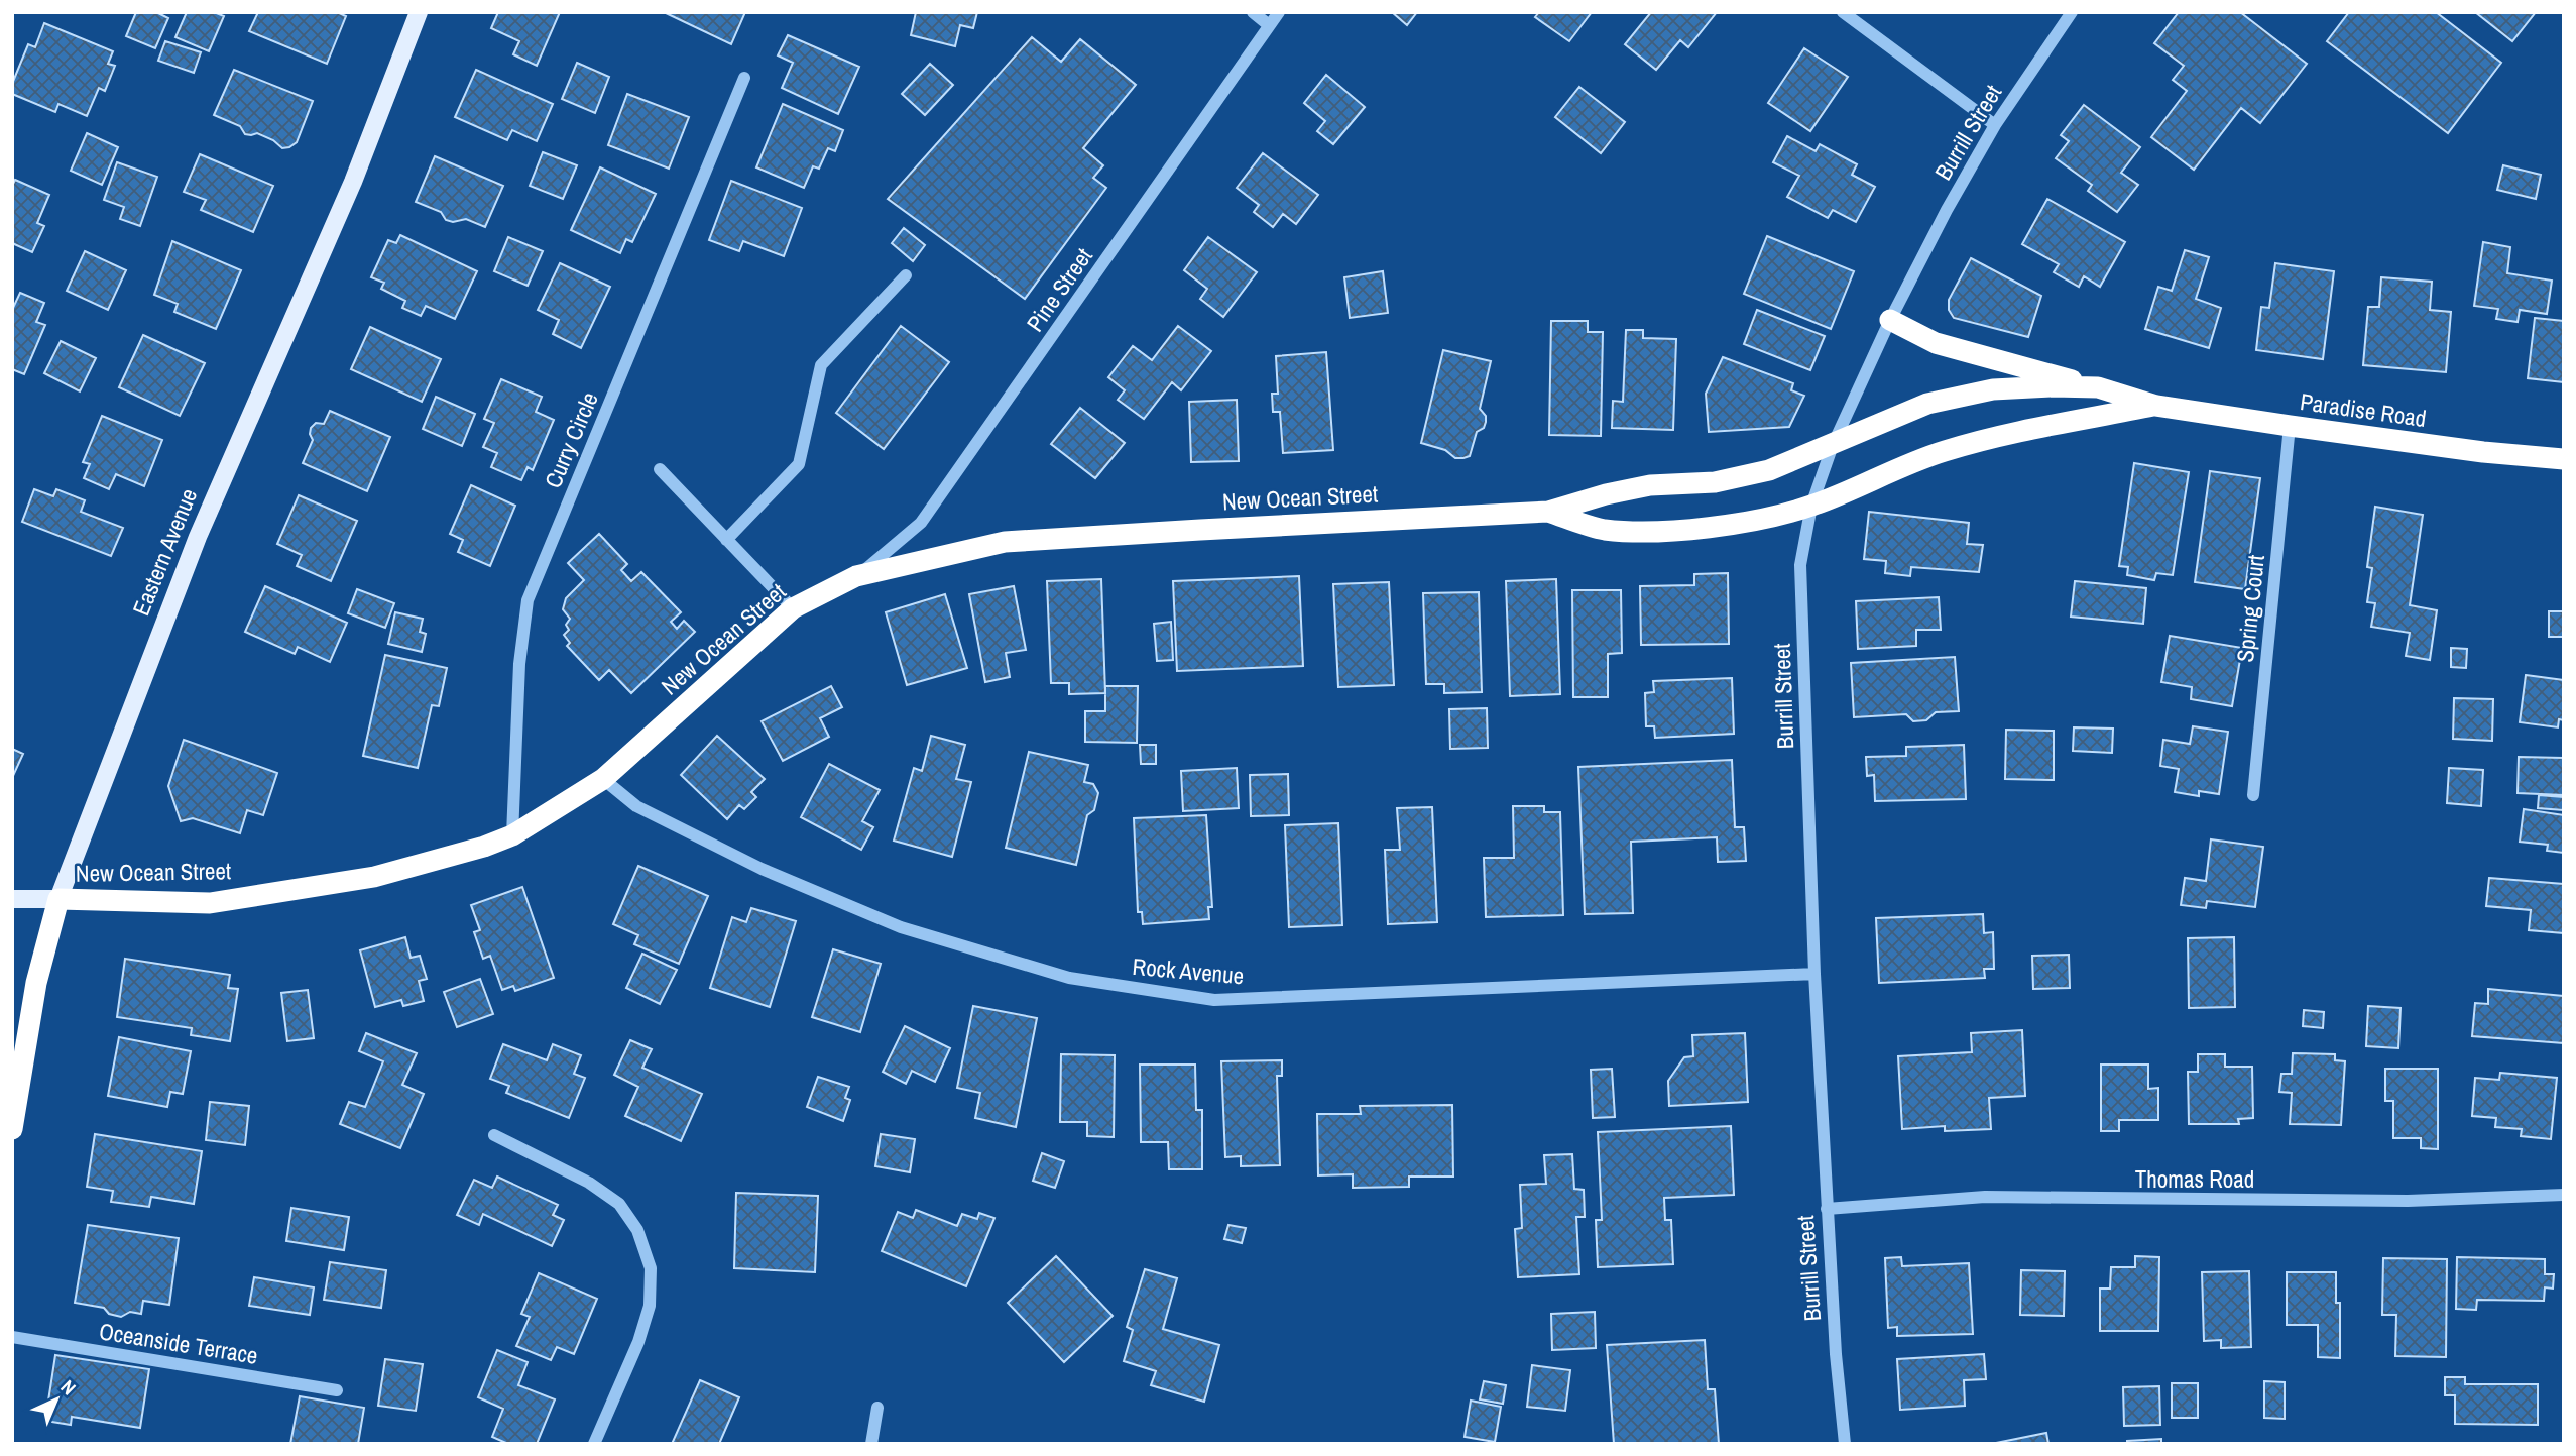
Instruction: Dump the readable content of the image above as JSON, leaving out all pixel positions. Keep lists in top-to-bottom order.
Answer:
{
  "streets": {
    "highway": ["Paradise Road", "New Ocean Street", "Eastern Avenue"],
    "street": [
      "Burrill Street",
      "Pine Street",
      "Curry Circle",
      "Spring Court",
      "Rock Avenue",
      "Thomas Road",
      "Oceanside Terrace"
    ]
  },
  "crossings": [
    ["Burrill Street", "Paradise Road"],
    ["Burrill Street", "New Ocean Street"],
    ["Burrill Street", "Rock Avenue"],
    ["Burrill Street", "Thomas Road"],
    ["Pine Street", "New Ocean Street"],
    ["Paradise Road", "New Ocean Street"],
    ["Paradise Road", "Spring Court"],
    ["Curry Circle", "New Ocean Street"],
    ["New Ocean Street", "Eastern Avenue"],
    ["New Ocean Street", "Rock Avenue"]
  ],
  "north": "top right"
}
